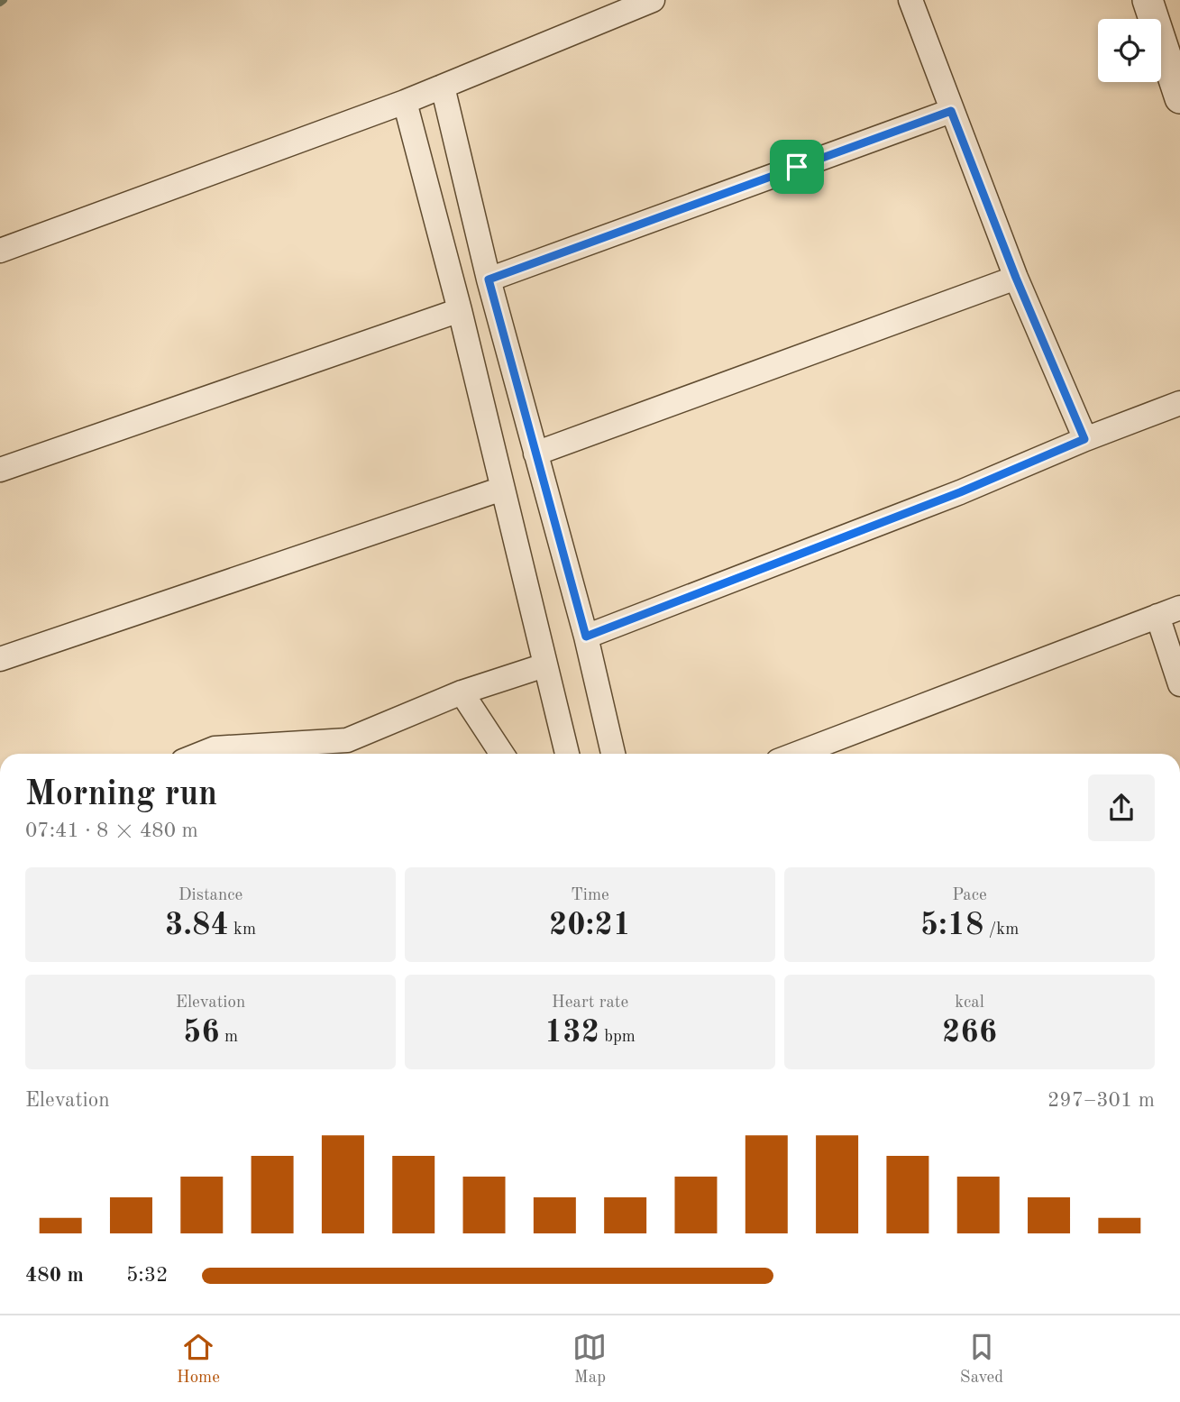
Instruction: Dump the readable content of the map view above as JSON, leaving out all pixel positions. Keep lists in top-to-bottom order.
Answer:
{
  "page": {
    "heading": ["Morning run", "07:41 · 8 × 480 m"],
    "stats": [
      ["Distance", "3.84 km"],
      ["Time", "20:21"],
      ["Pace", "5:18 /km"],
      ["Elevation", "56 m"],
      ["Heart rate", "132 bpm"],
      ["kcal", "266"]
    ],
    "chart": ["Elevation", "297–301 m"],
    "list": [
      {
        "name": "480 m",
        "note": "5:32"
      }
    ],
    "tabs": ["Home", "Map", "Saved"]
  }
}
